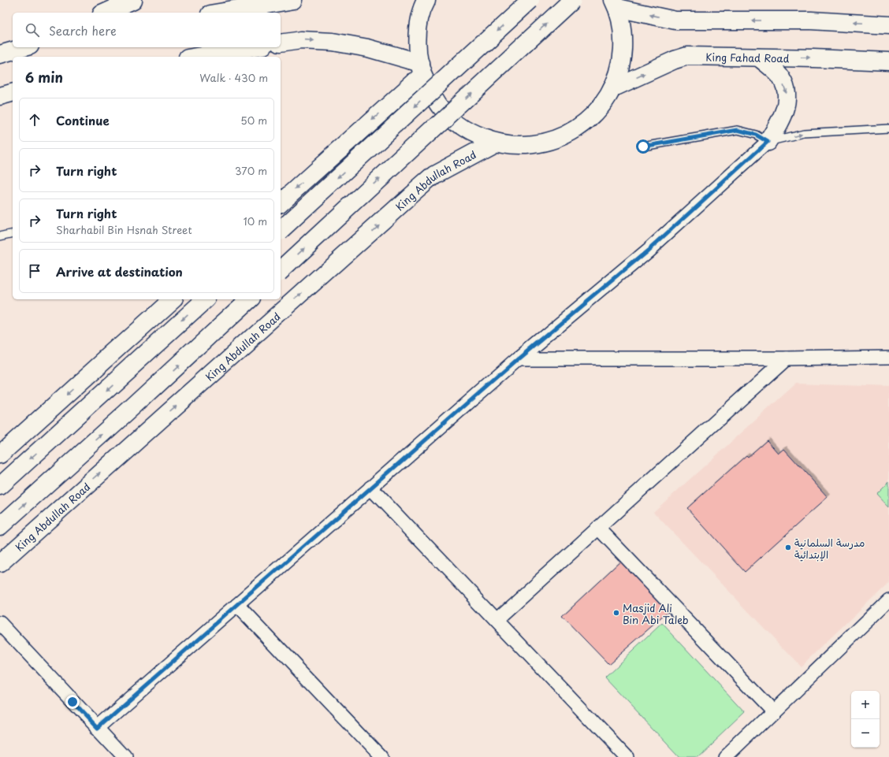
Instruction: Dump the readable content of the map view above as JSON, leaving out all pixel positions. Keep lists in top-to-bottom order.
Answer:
{
  "streets": {
    "main road": ["King Fahad Road", "King Abdullah Road"]
  },
  "places": ["مدرسة السلمانية الإبتدائية", "Masjid Ali Bin Abi Taleb"],
  "page": {
    "search": "Search here",
    "heading": ["6 min", "Walk · 430 m"],
    "list": [
      ["Continue", "50 m"],
      ["Turn right", "370 m"],
      ["Turn right", "Sharhabil Bin Hsnah Street", "10 m"],
      "Arrive at destination"
    ],
    "map_buttons": ["+", "−"]
  }
}
